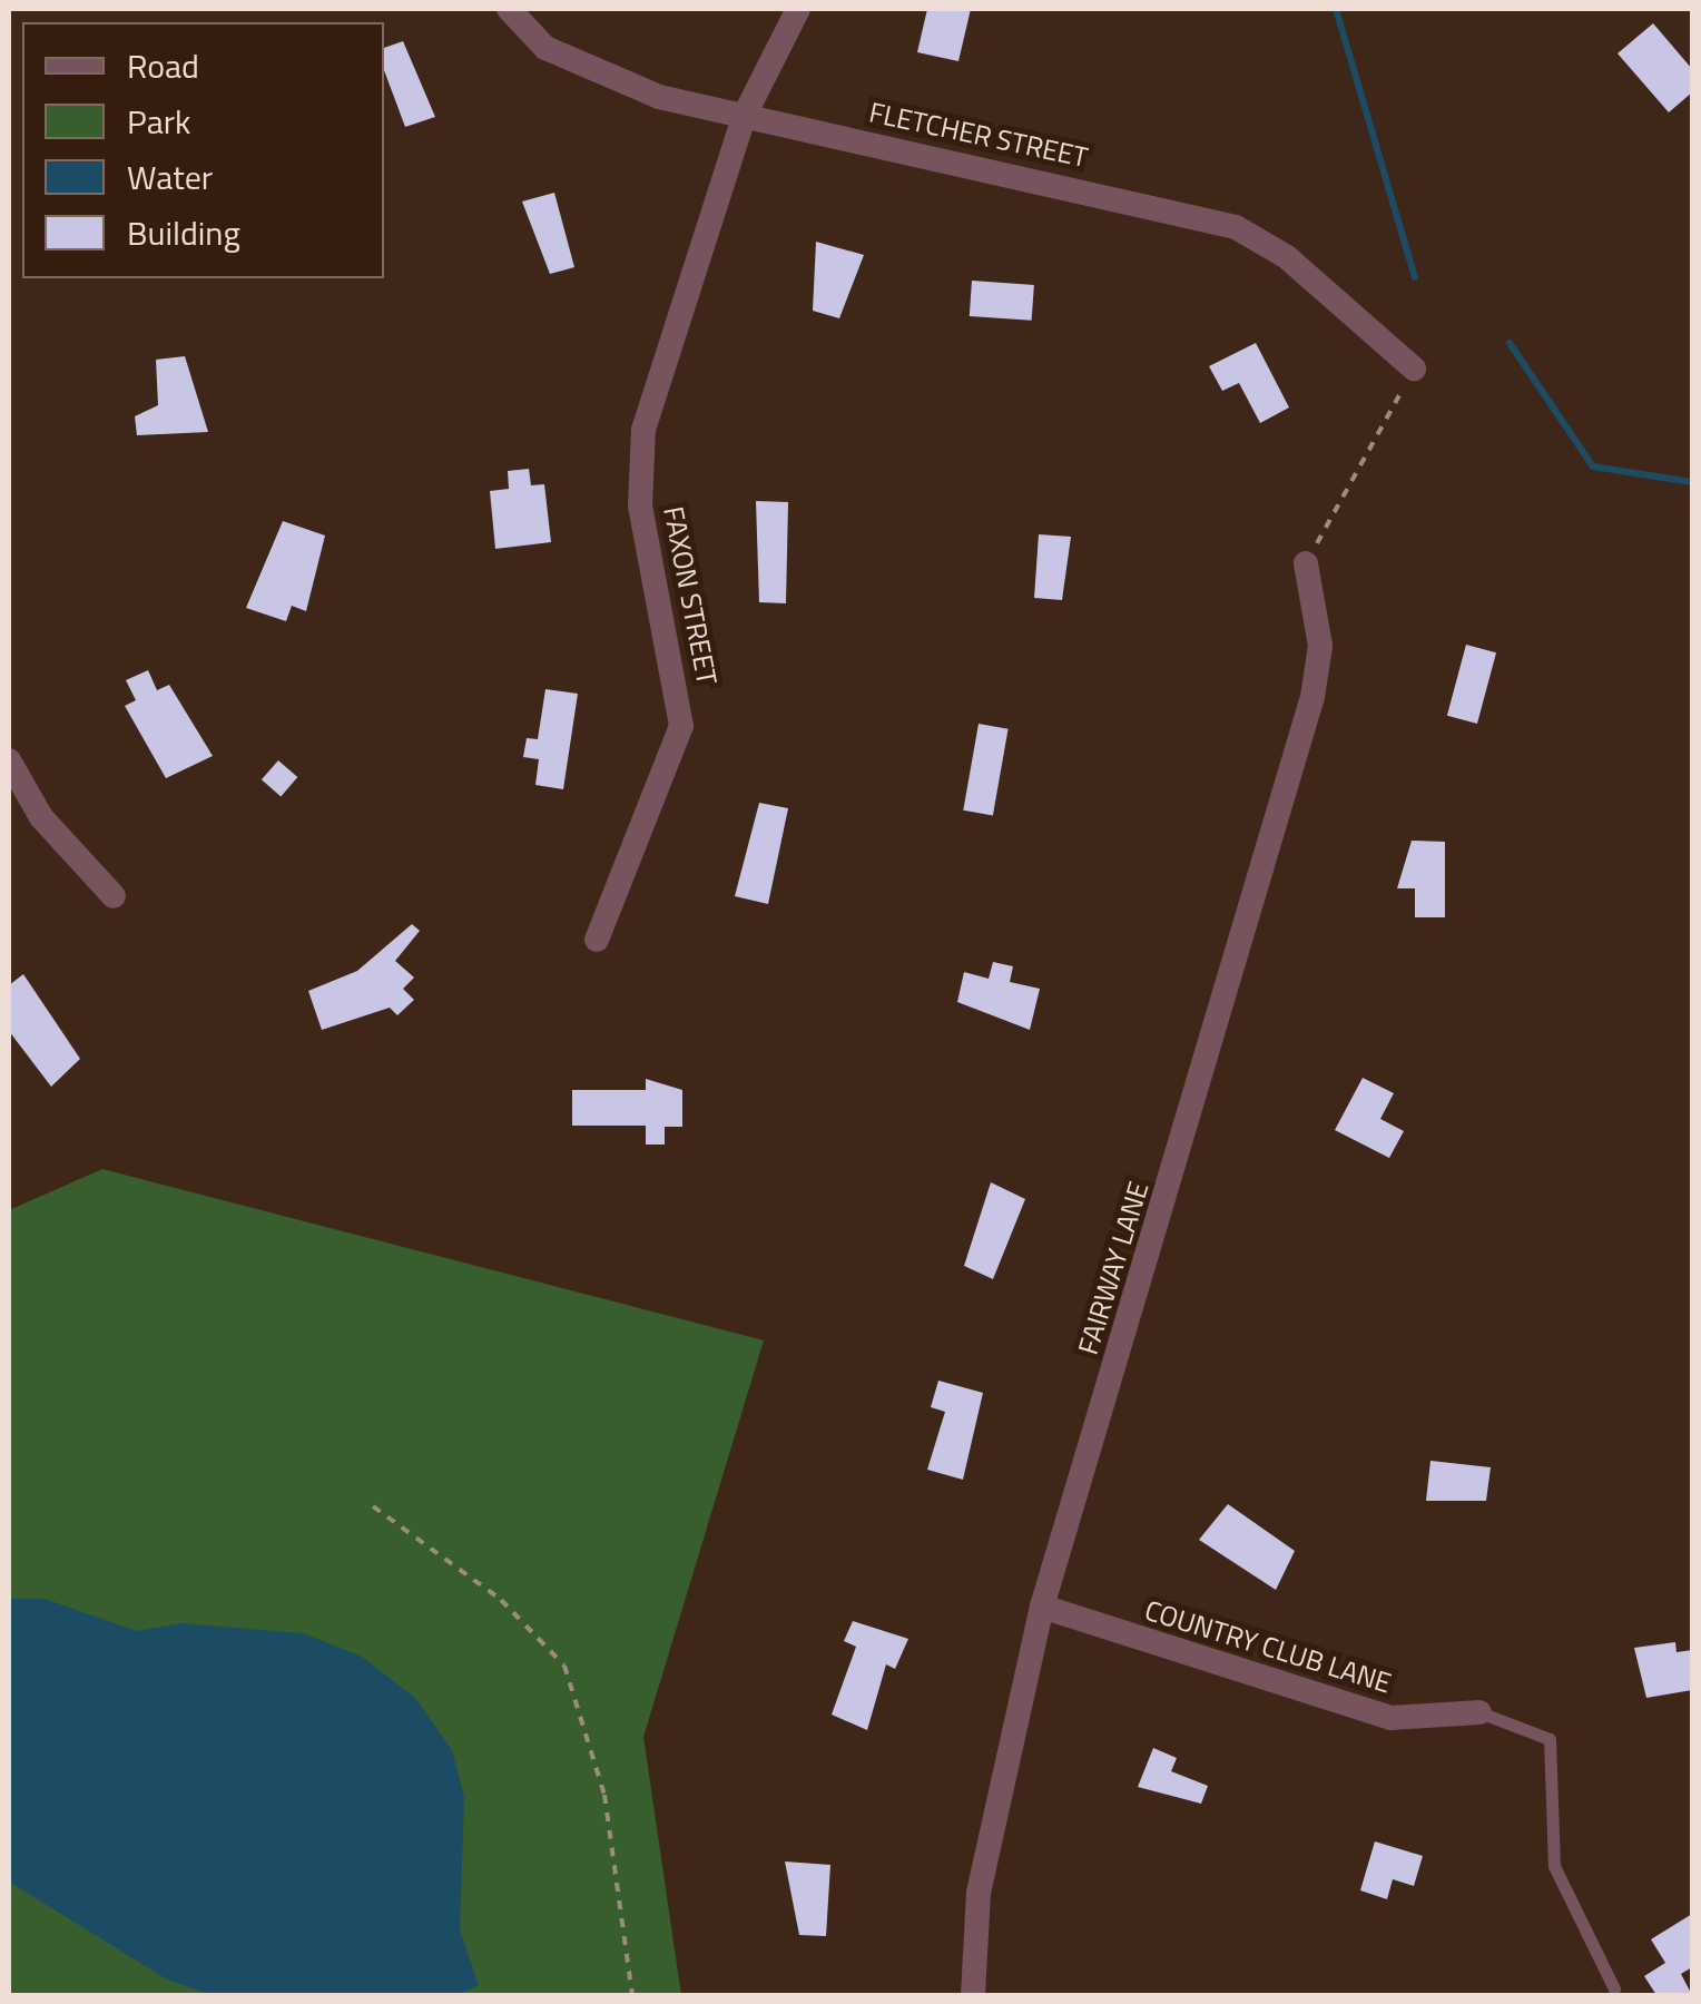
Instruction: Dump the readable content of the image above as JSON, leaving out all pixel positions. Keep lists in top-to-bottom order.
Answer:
{
  "streets": {
    "street": [
      "FLETCHER STREET",
      "FAXON STREET",
      "FAIRWAY LANE",
      "COUNTRY CLUB LANE"
    ]
  },
  "crossings": [
    ["FLETCHER STREET", "FAXON STREET"],
    ["FAIRWAY LANE", "COUNTRY CLUB LANE"]
  ],
  "legend": [
    "Road",
    "Park",
    "Water",
    "Building"
  ]
}
